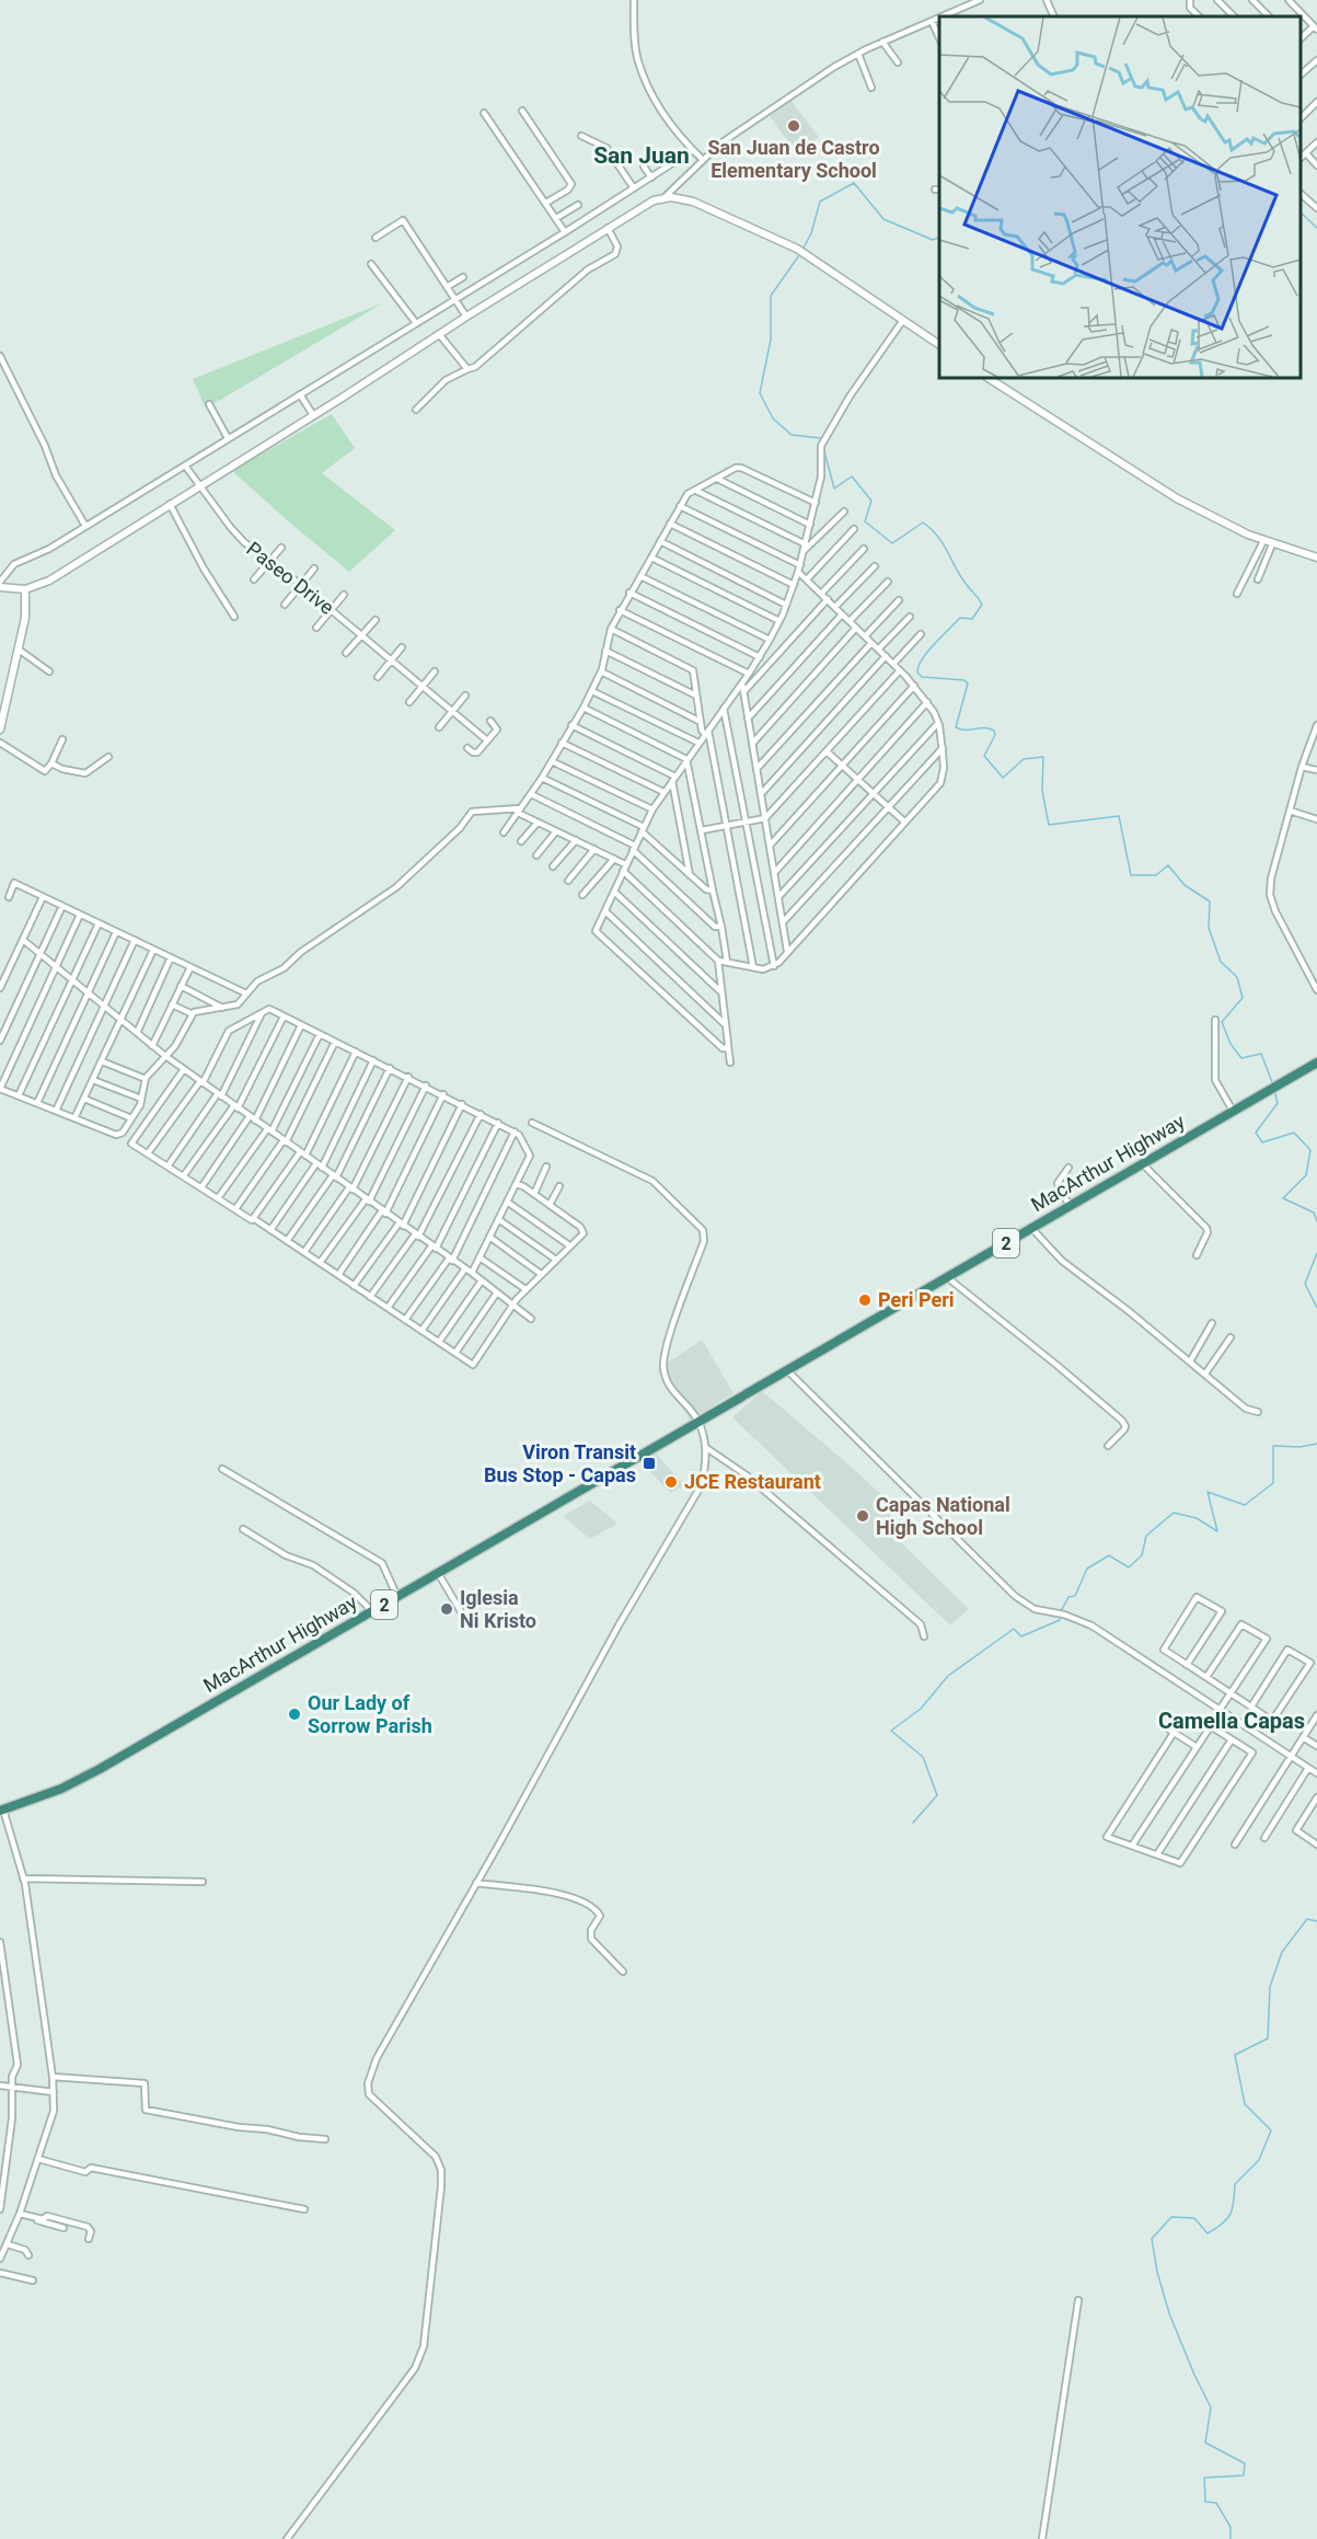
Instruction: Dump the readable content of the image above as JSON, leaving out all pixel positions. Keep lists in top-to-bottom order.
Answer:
{
  "streets": {
    "highway": ["MacArthur Highway", "2"],
    "street": ["Paseo Drive"]
  },
  "districts": ["San Juan", "Camella Capas"],
  "places": {
    "other": [
      "San Juan de Castro Elementary School",
      "Peri Peri",
      "JCE Restaurant",
      "Capas National High School",
      "Iglesia Ni Kristo",
      "Our Lady of Sorrow Parish"
    ],
    "transit": ["Viron Transit Bus Stop - Capas"]
  }
}
